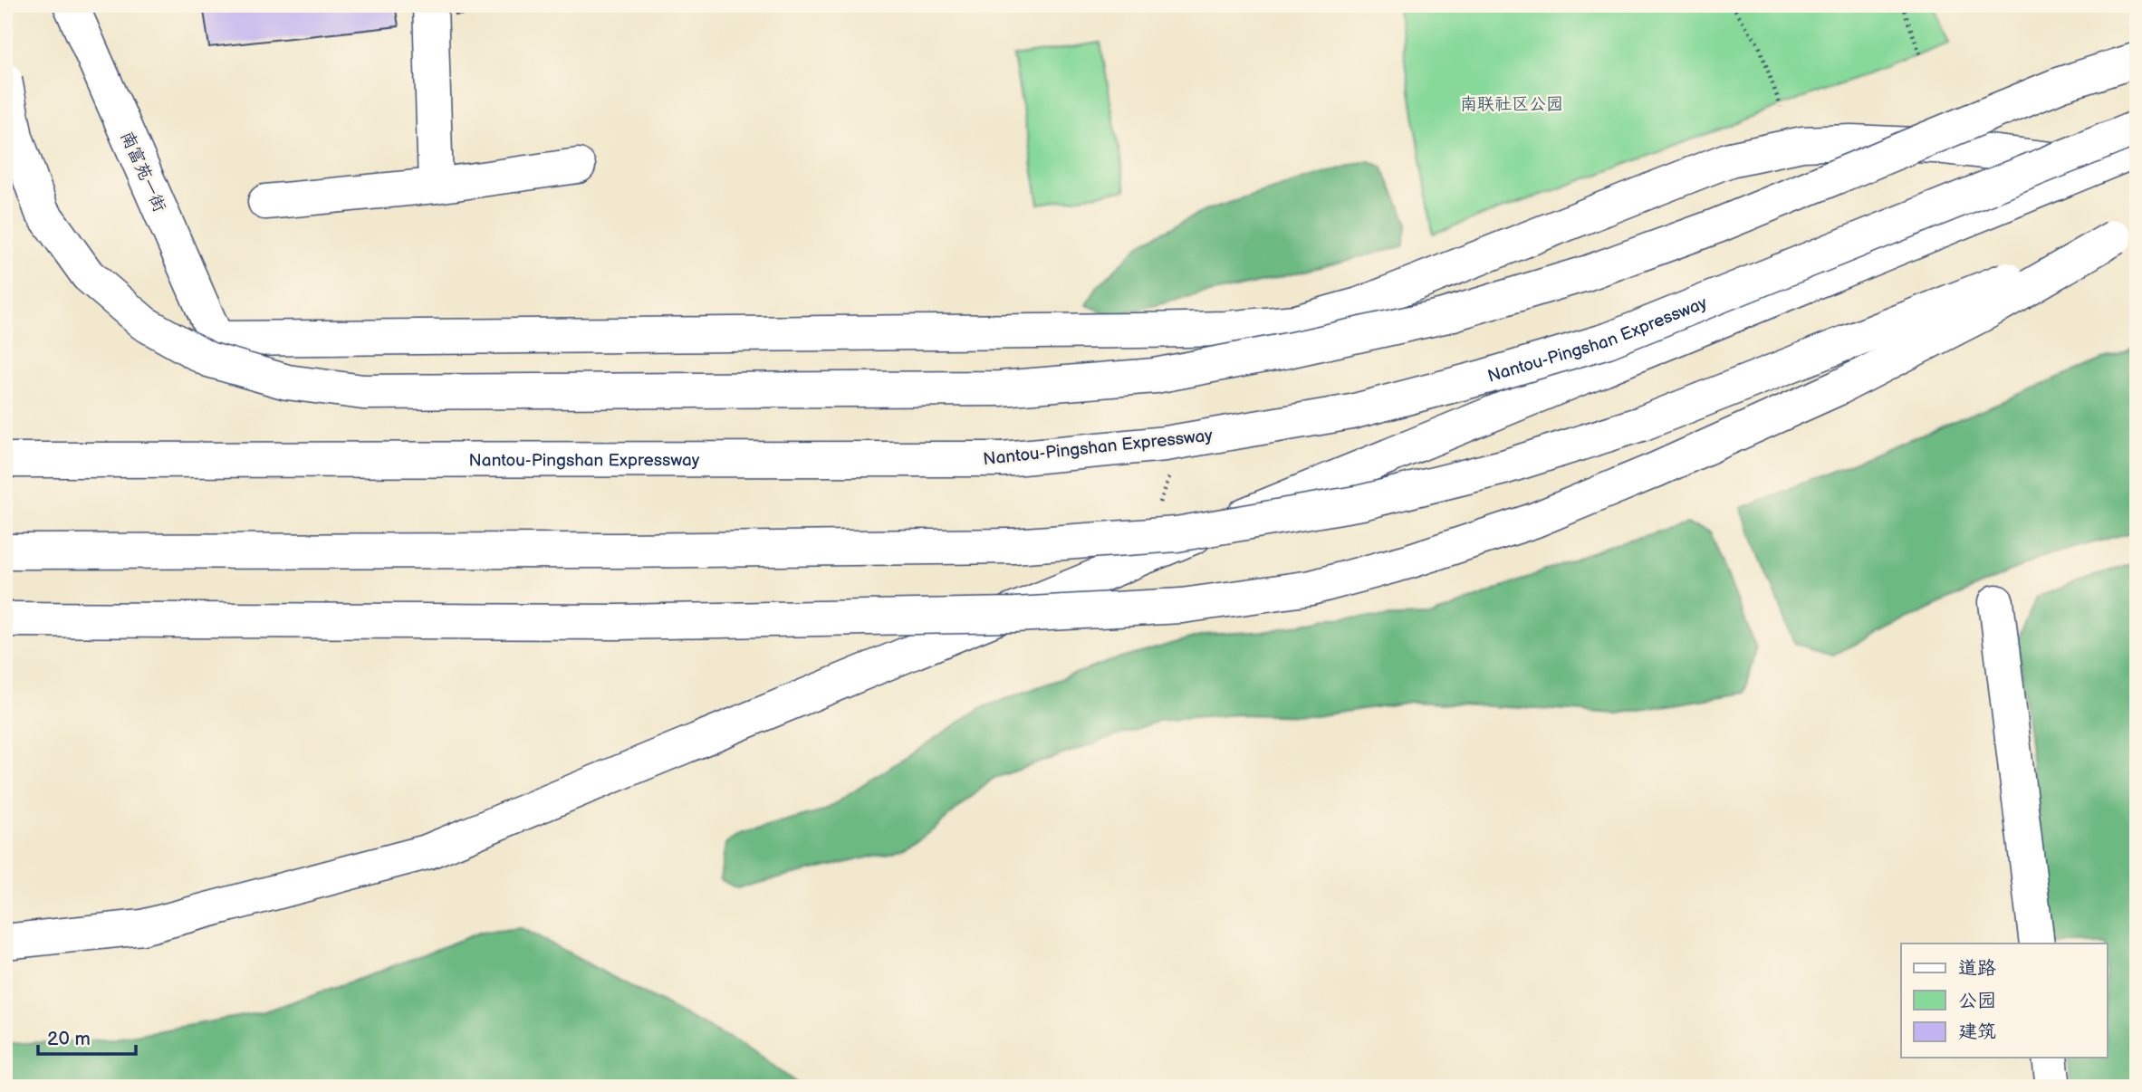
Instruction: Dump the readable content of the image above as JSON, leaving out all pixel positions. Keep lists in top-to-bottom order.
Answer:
{
  "streets": {
    "main road": ["南富苑一街", "Nantou-Pingshan Expressway"]
  },
  "parks": ["南联社区公园"],
  "legend": ["道路", "公园", "建筑"],
  "scale_bar": "20 m"
}
